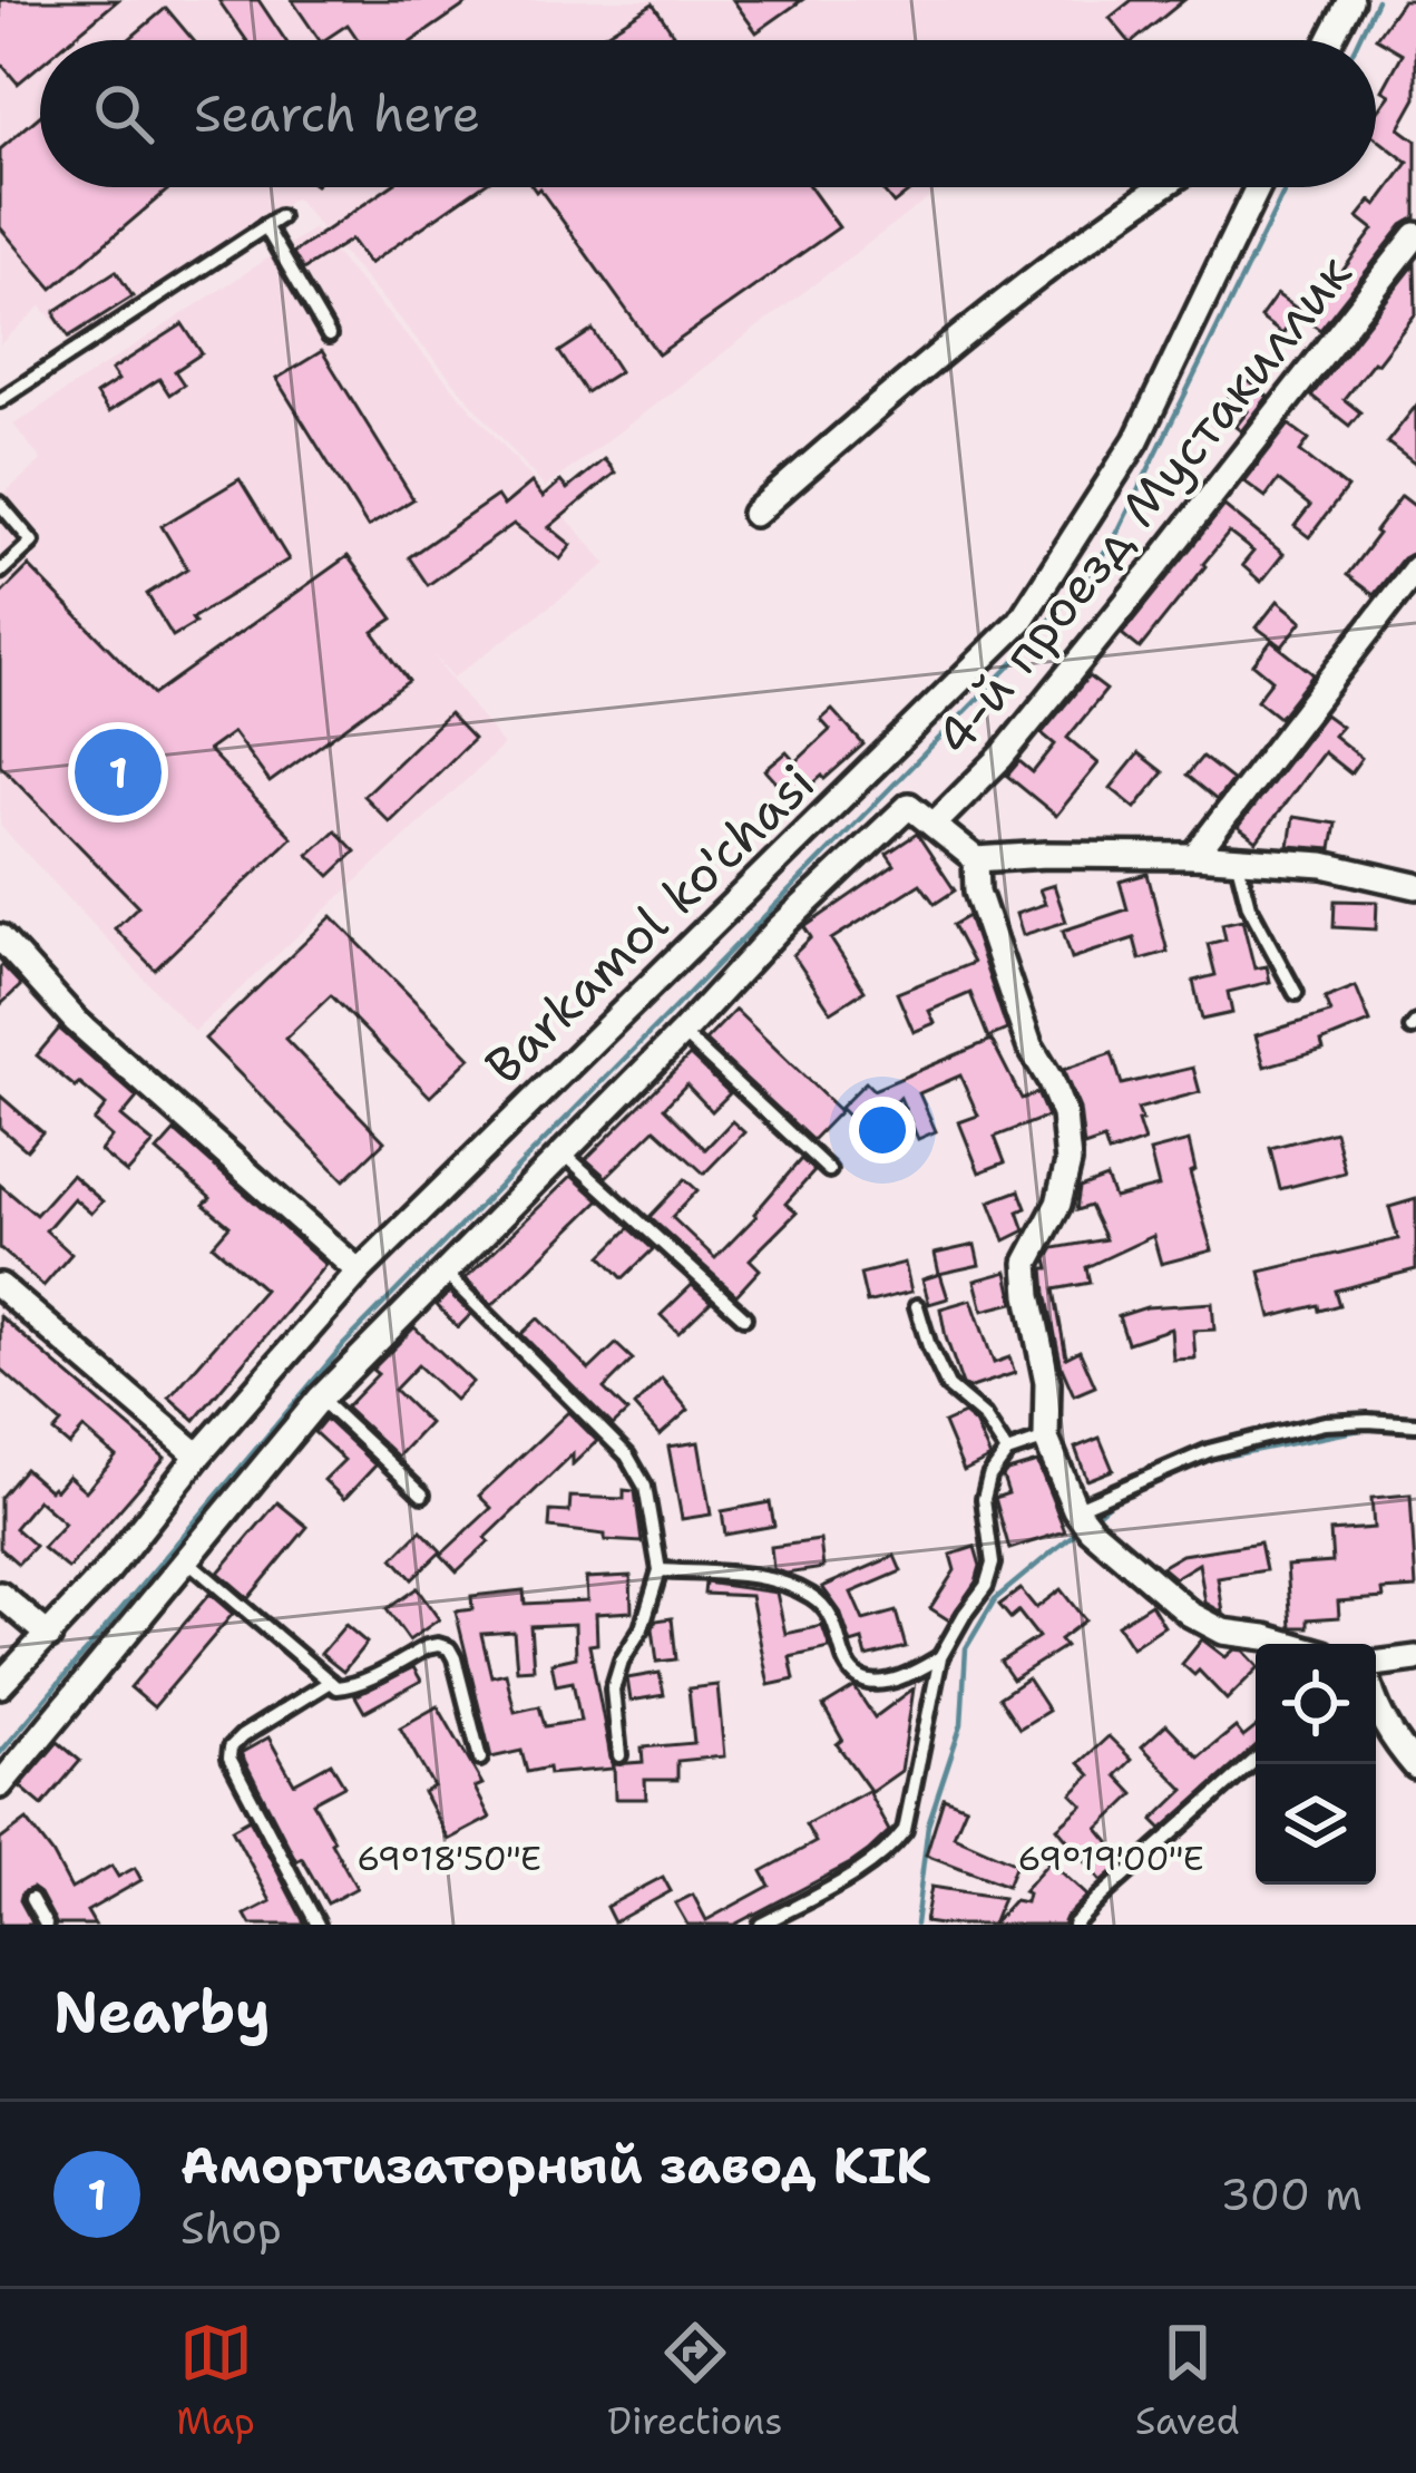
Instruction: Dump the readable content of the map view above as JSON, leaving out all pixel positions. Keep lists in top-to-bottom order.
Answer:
{
  "streets": {
    "street": ["4-й проезд Мустакиллик", "Barkamol ko'chasi"]
  },
  "page": {
    "search": "Search here",
    "pins": "1",
    "heading": "Nearby",
    "list": [
      {
        "mark": "1",
        "name": "Амортизаторный завод KIK",
        "note": "Shop",
        "value": "300 m"
      }
    ],
    "nav": ["Map", "Directions", "Saved"]
  },
  "coordinates": ["69°18'50\"E", "69°19'00\"E"]
}
